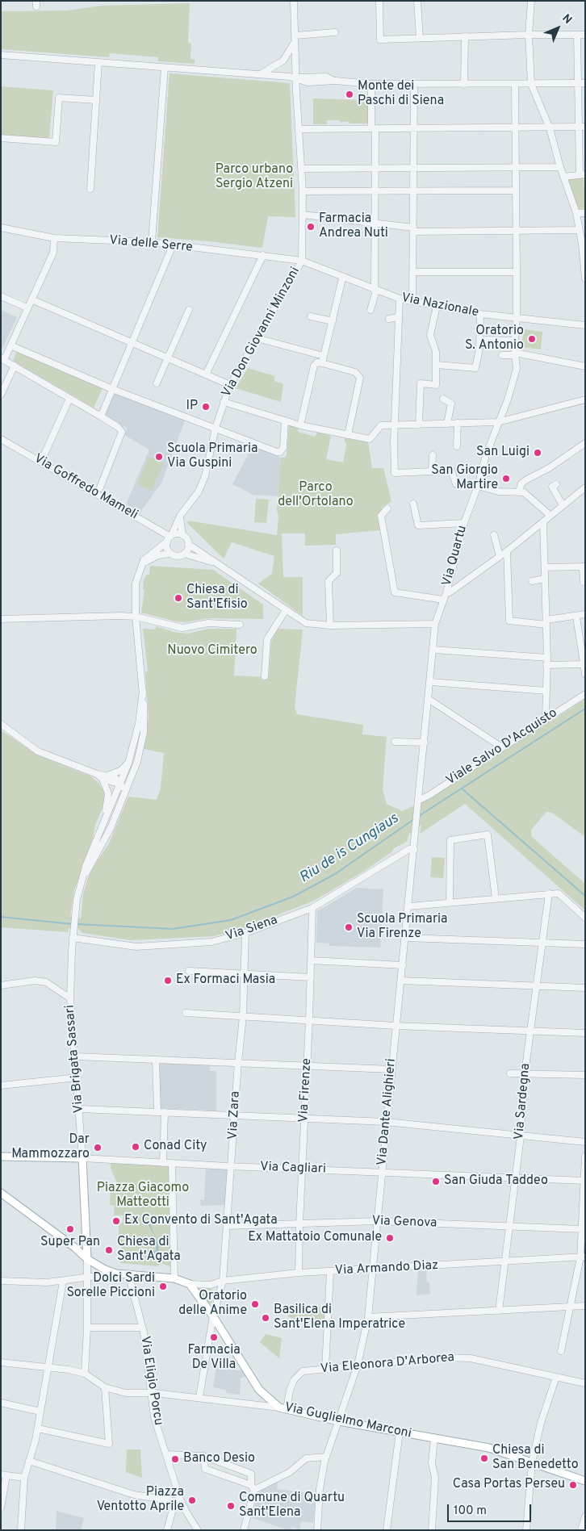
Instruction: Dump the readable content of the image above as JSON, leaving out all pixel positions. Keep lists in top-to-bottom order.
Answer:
{
  "streets": {
    "main road": ["Via Brigata Sassari", "Via Cagliari", "Via Guglielmo Marconi"],
    "street": [
      "Via delle Serre",
      "Via Nazionale",
      "Via Don Giovanni Minzoni",
      "Via Goffredo Mameli",
      "Via Quartu",
      "Viale Salvo D'Acquisto",
      "Via Siena",
      "Via Firenze",
      "Via Sardegna",
      "Via Dante Alighieri",
      "Via Zara",
      "Via Genova",
      "Via Armando Diaz",
      "Via Eleonora D'Arborea",
      "Via Eligio Porcu"
    ]
  },
  "crossings": [
    ["Via delle Serre", "Via Nazionale"],
    ["Via delle Serre", "Via Don Giovanni Minzoni"],
    ["Via Nazionale", "Via Don Giovanni Minzoni"],
    ["Via Nazionale", "Via Quartu"],
    ["Via Don Giovanni Minzoni", "Via Goffredo Mameli"],
    ["Via Don Giovanni Minzoni", "Via Brigata Sassari"],
    ["Via Quartu", "Viale Salvo D'Acquisto"],
    ["Via Quartu", "Via Dante Alighieri"],
    ["Viale Salvo D'Acquisto", "Via Dante Alighieri"],
    ["Via Siena", "Via Brigata Sassari"],
    ["Via Siena", "Via Firenze"],
    ["Via Siena", "Via Dante Alighieri"],
    ["Via Siena", "Via Zara"],
    ["Via Brigata Sassari", "Via Cagliari"],
    ["Via Firenze", "Via Cagliari"],
    ["Via Firenze", "Via Genova"],
    ["Via Firenze", "Via Armando Diaz"],
    ["Via Sardegna", "Via Cagliari"],
    ["Via Sardegna", "Via Genova"],
    ["Via Sardegna", "Via Armando Diaz"],
    ["Via Dante Alighieri", "Via Cagliari"],
    ["Via Dante Alighieri", "Via Genova"],
    ["Via Dante Alighieri", "Via Armando Diaz"],
    ["Via Dante Alighieri", "Via Eleonora D'Arborea"],
    ["Via Dante Alighieri", "Via Guglielmo Marconi"],
    ["Via Zara", "Via Cagliari"],
    ["Via Zara", "Via Genova"],
    ["Via Zara", "Via Armando Diaz"],
    ["Via Zara", "Via Guglielmo Marconi"],
    ["Via Armando Diaz", "Via Guglielmo Marconi"],
    ["Via Eleonora D'Arborea", "Via Guglielmo Marconi"]
  ],
  "water": ["Riu de is Cungiaus"],
  "parks": [
    "Parco urbano Sergio Atzeni",
    "Parco dell'Ortolano",
    "Nuovo Cimitero",
    "Piazza Giacomo Matteotti"
  ],
  "places": [
    "Monte dei Paschi di Siena",
    "Farmacia Andrea Nuti",
    "Oratorio S. Antonio",
    "IP",
    "San Luigi",
    "Scuola Primaria Via Guspini",
    "San Giorgio Martire",
    "Chiesa di Sant'Efisio",
    "Scuola Primaria Via Firenze",
    "Ex Formaci Masia",
    "Conad City",
    "Dar Mammozzaro",
    "San Giuda Taddeo",
    "Ex Convento di Sant'Agata",
    "Super Pan",
    "Ex Mattatoio Comunale",
    "Chiesa di Sant'Agata",
    "Dolci Sardi Sorelle Piccioni",
    "Oratorio delle Anime",
    "Basilica di Sant'Elena Imperatrice",
    "Farmacia De Villa",
    "Chiesa di San Benedetto",
    "Banco Desio",
    "Casa Portas Perseu",
    "Piazza Ventotto Aprile",
    "Comune di Quartu Sant'Elena"
  ],
  "scale_bar": "100 m",
  "north": "top right"
}
